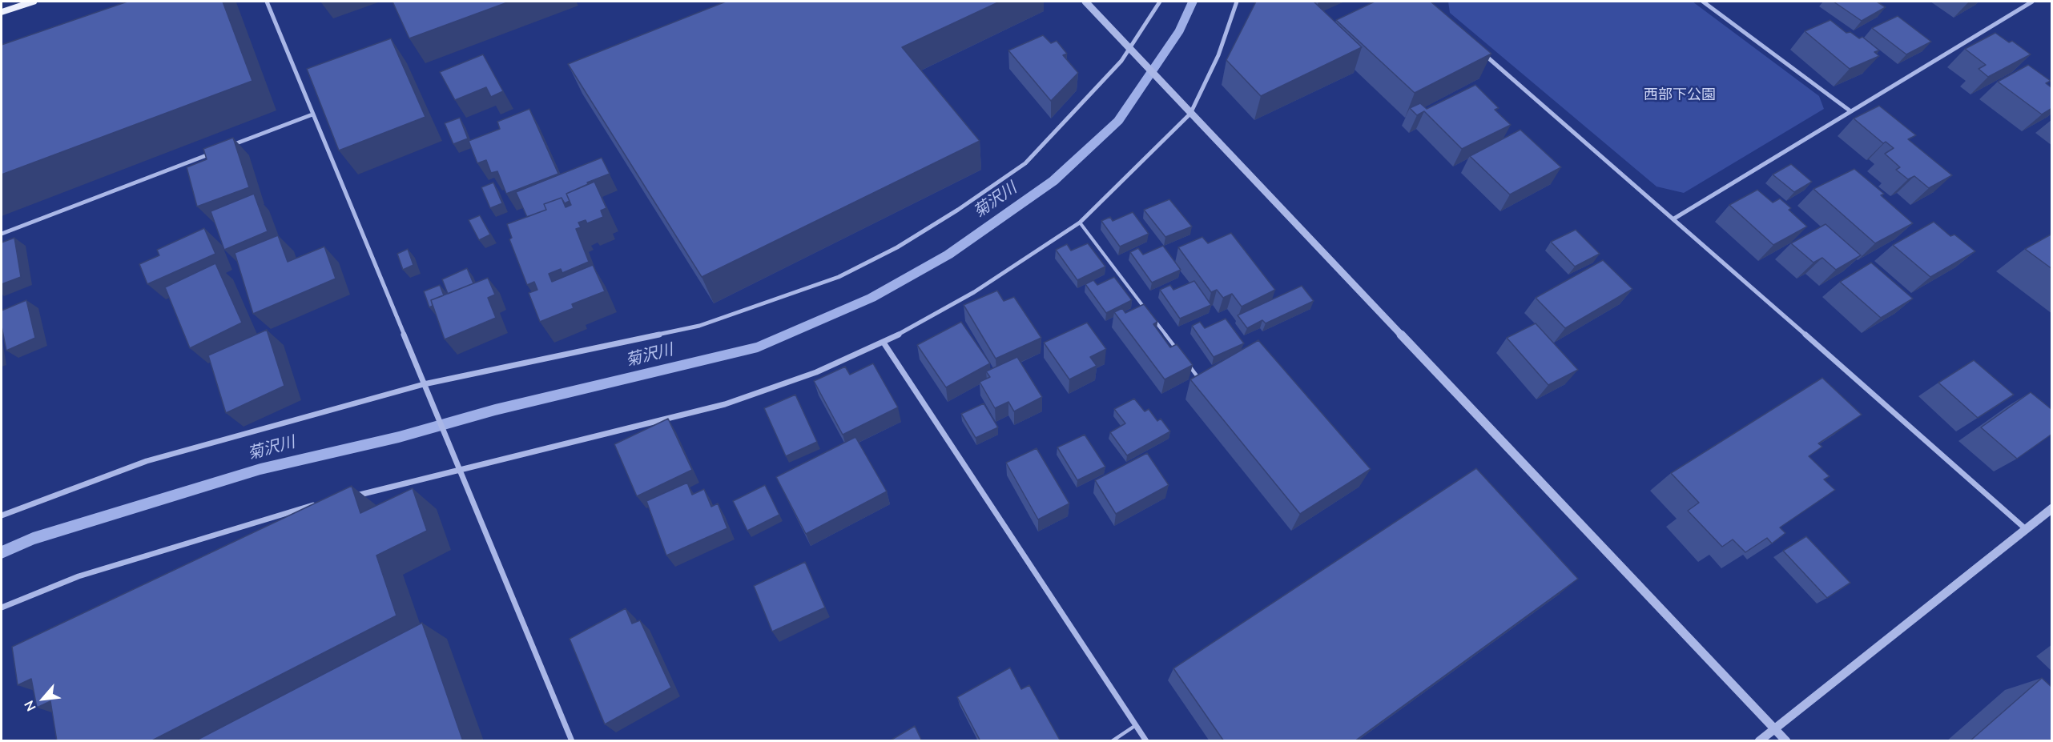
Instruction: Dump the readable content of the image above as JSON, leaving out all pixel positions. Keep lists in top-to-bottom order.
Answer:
{
  "water": ["菊沢川"],
  "parks": ["西部下公園"],
  "north": "bottom left"
}
